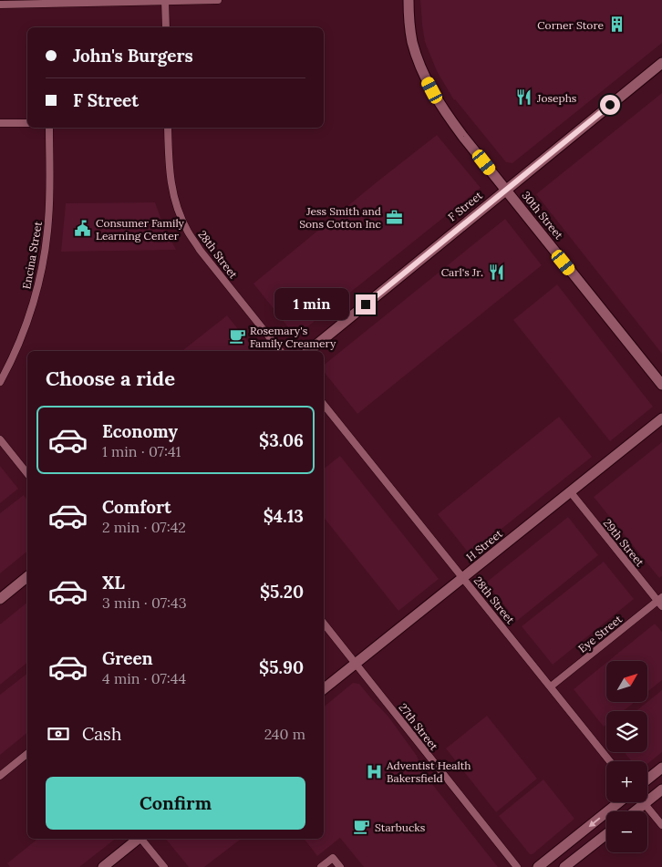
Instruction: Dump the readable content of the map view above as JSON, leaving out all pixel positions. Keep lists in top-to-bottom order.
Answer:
{
  "streets": {
    "street": [
      "F Street",
      "30th Street",
      "28th Street",
      "Encina Street",
      "29th Street",
      "H Street",
      "Eye Street",
      "27th Street"
    ]
  },
  "crossings": [
    ["F Street", "30th Street"],
    ["28th Street", "H Street"],
    ["28th Street", "Eye Street"],
    ["29th Street", "H Street"],
    ["29th Street", "Eye Street"],
    ["H Street", "27th Street"]
  ],
  "places": {
    "building": ["Corner Store"],
    "restaurant": ["Josephs", "Carl's Jr."],
    "office": ["Jess Smith and Sons Cotton Inc"],
    "public building": ["Consumer Family Learning Center"],
    "cafe": ["Rosemary's Family Creamery", "Starbucks"],
    "hospital": ["Adventist Health Bakersfield"]
  },
  "north": "top right",
  "page": {
    "banner": ["John's Burgers", "F Street"],
    "bubble": "1 min",
    "heading": "Choose a ride",
    "list": [
      {
        "name": "Economy",
        "note": "1 min · 07:41",
        "value": "$3.06"
      },
      {
        "name": "Comfort",
        "note": "2 min · 07:42",
        "value": "$4.13"
      },
      {
        "name": "XL",
        "note": "3 min · 07:43",
        "value": "$5.20"
      },
      {
        "name": "Green",
        "note": "4 min · 07:44",
        "value": "$5.90"
      }
    ],
    "map_buttons": ["+", "−"],
    "pay": ["Cash", "240 m"],
    "buttons": "Confirm"
  }
}
